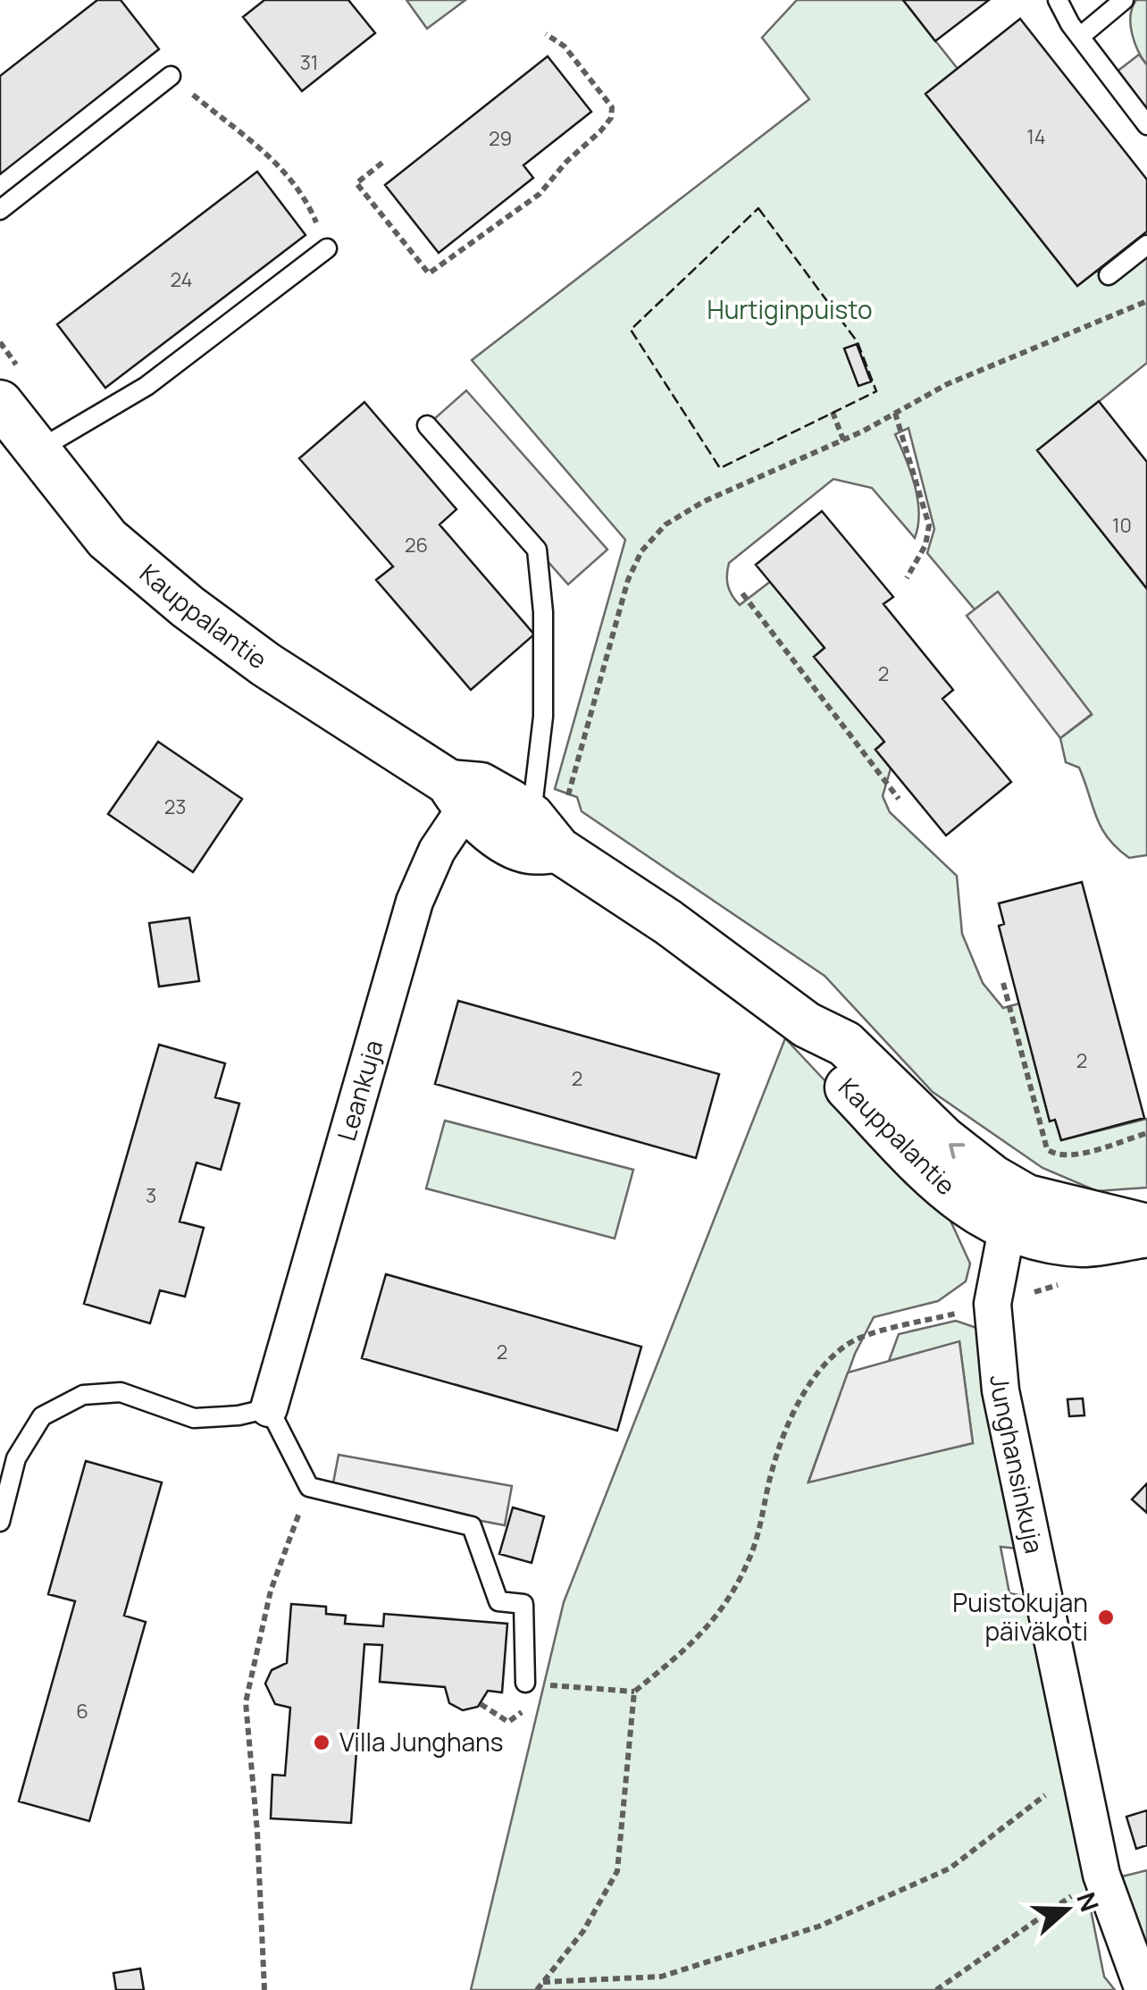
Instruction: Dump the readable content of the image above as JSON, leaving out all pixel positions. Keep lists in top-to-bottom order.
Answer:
{
  "streets": {
    "street": ["Kauppalantie", "Leankuja", "Junghansinkuja"]
  },
  "crossings": [
    ["Kauppalantie", "Leankuja"],
    ["Kauppalantie", "Junghansinkuja"]
  ],
  "parks": ["Hurtiginpuisto"],
  "places": ["Puistokujan päiväkoti", "Villa Junghans"],
  "house_numbers": [
    "31",
    "14",
    "29",
    "24",
    "10",
    "26",
    "2",
    "23",
    "2",
    "2",
    "3",
    "2",
    "6"
  ],
  "north": "right"
}
